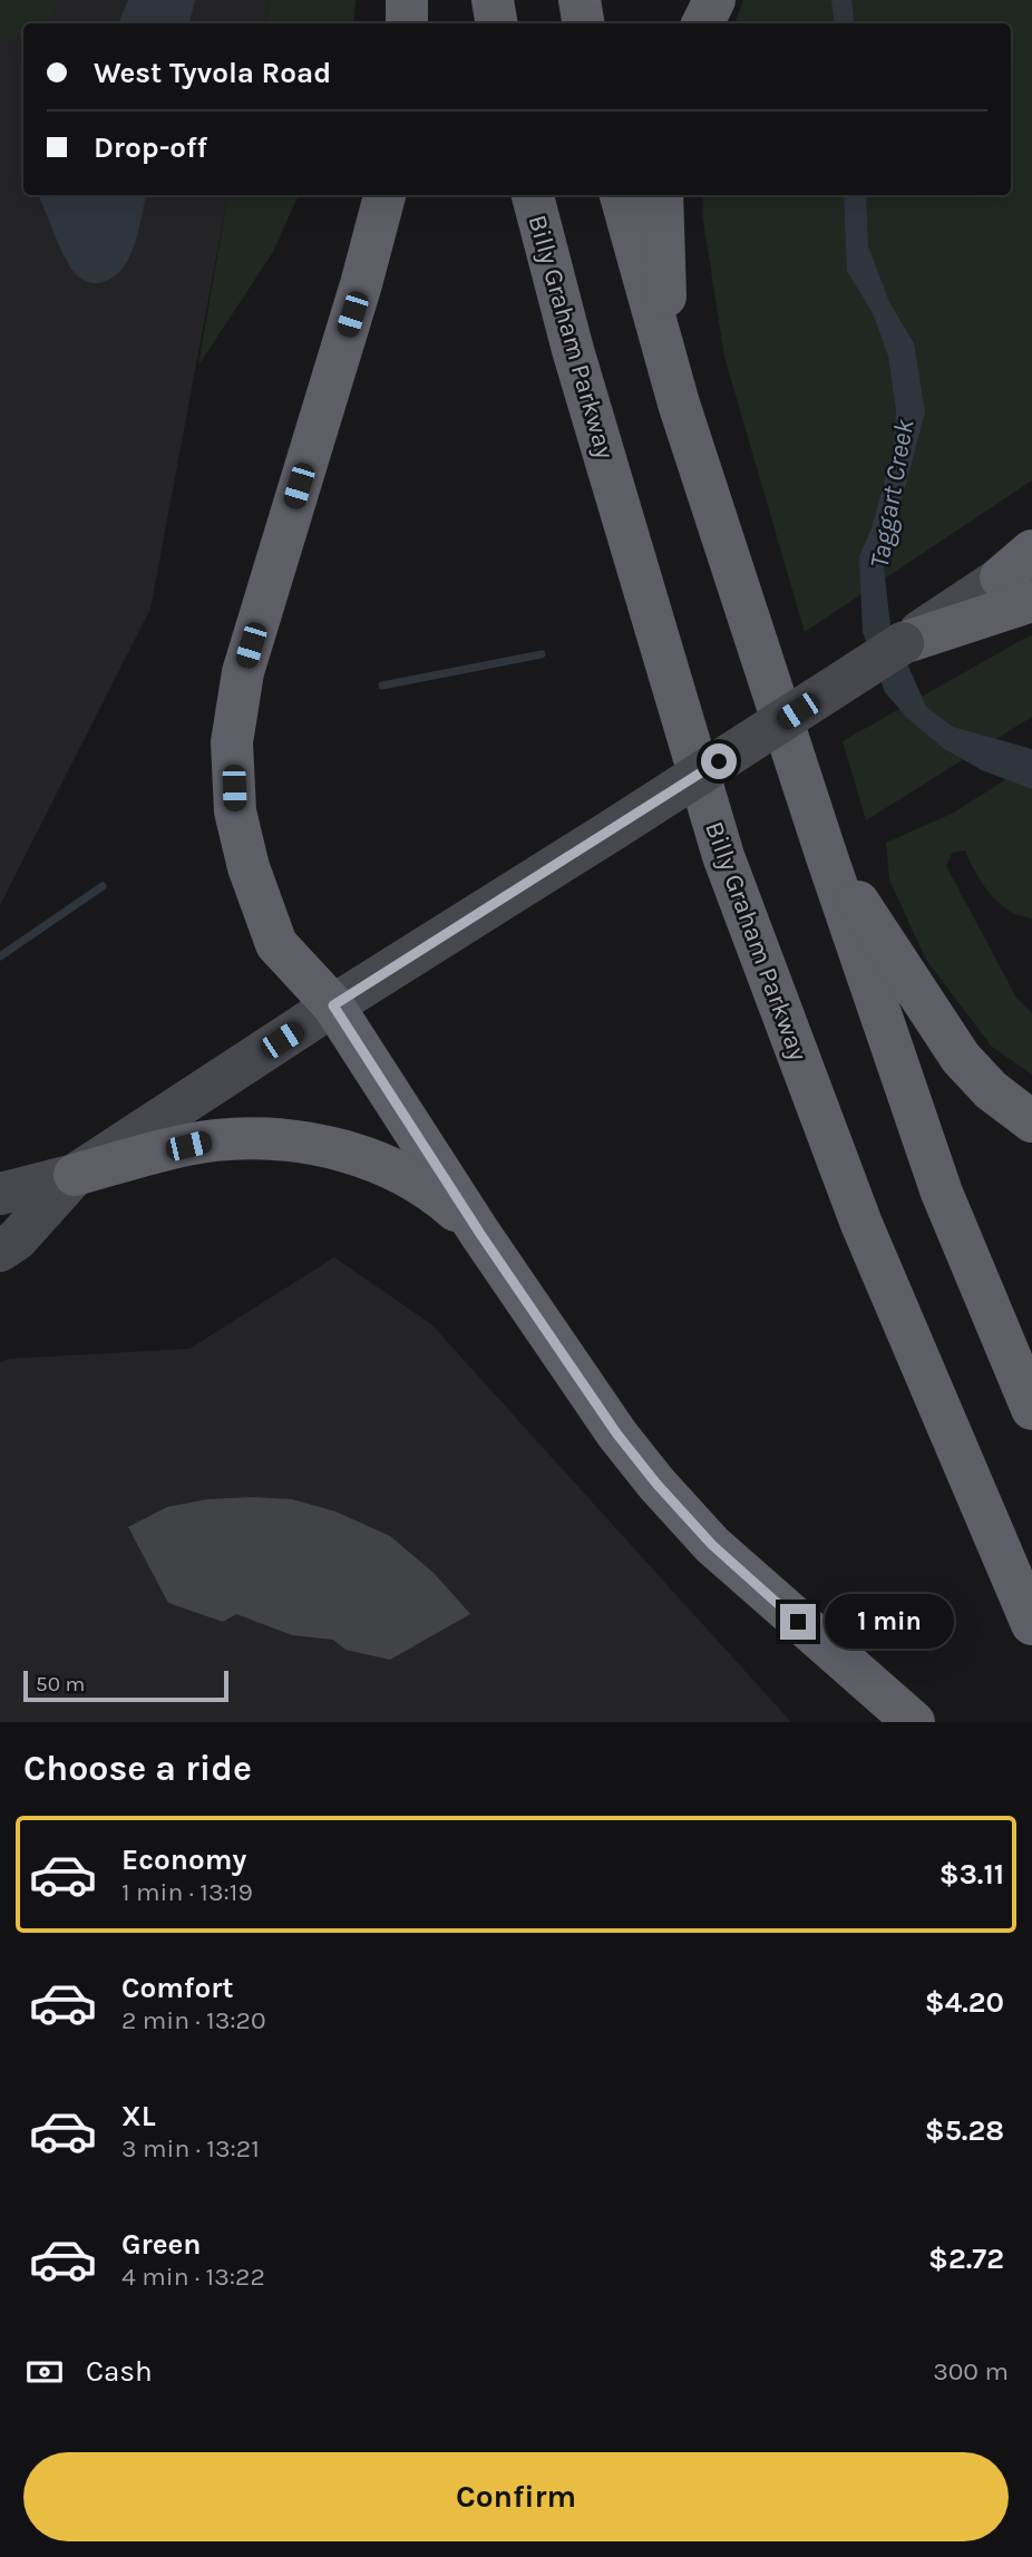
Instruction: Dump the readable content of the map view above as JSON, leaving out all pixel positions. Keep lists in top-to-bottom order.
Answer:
{
  "streets": {
    "highway": ["Billy Graham Parkway"]
  },
  "water": ["Taggart Creek"],
  "scale_bar": "50 m",
  "page": {
    "banner": ["West Tyvola Road", "Drop-off"],
    "bubble": "1 min",
    "scale": "50 m",
    "heading": "Choose a ride",
    "list": [
      {
        "name": "Economy",
        "note": "1 min · 13:19",
        "value": "$3.11"
      },
      {
        "name": "Comfort",
        "note": "2 min · 13:20",
        "value": "$4.20"
      },
      {
        "name": "XL",
        "note": "3 min · 13:21",
        "value": "$5.28"
      },
      {
        "name": "Green",
        "note": "4 min · 13:22",
        "value": "$2.72"
      }
    ],
    "pay": ["Cash", "300 m"],
    "buttons": "Confirm"
  }
}
